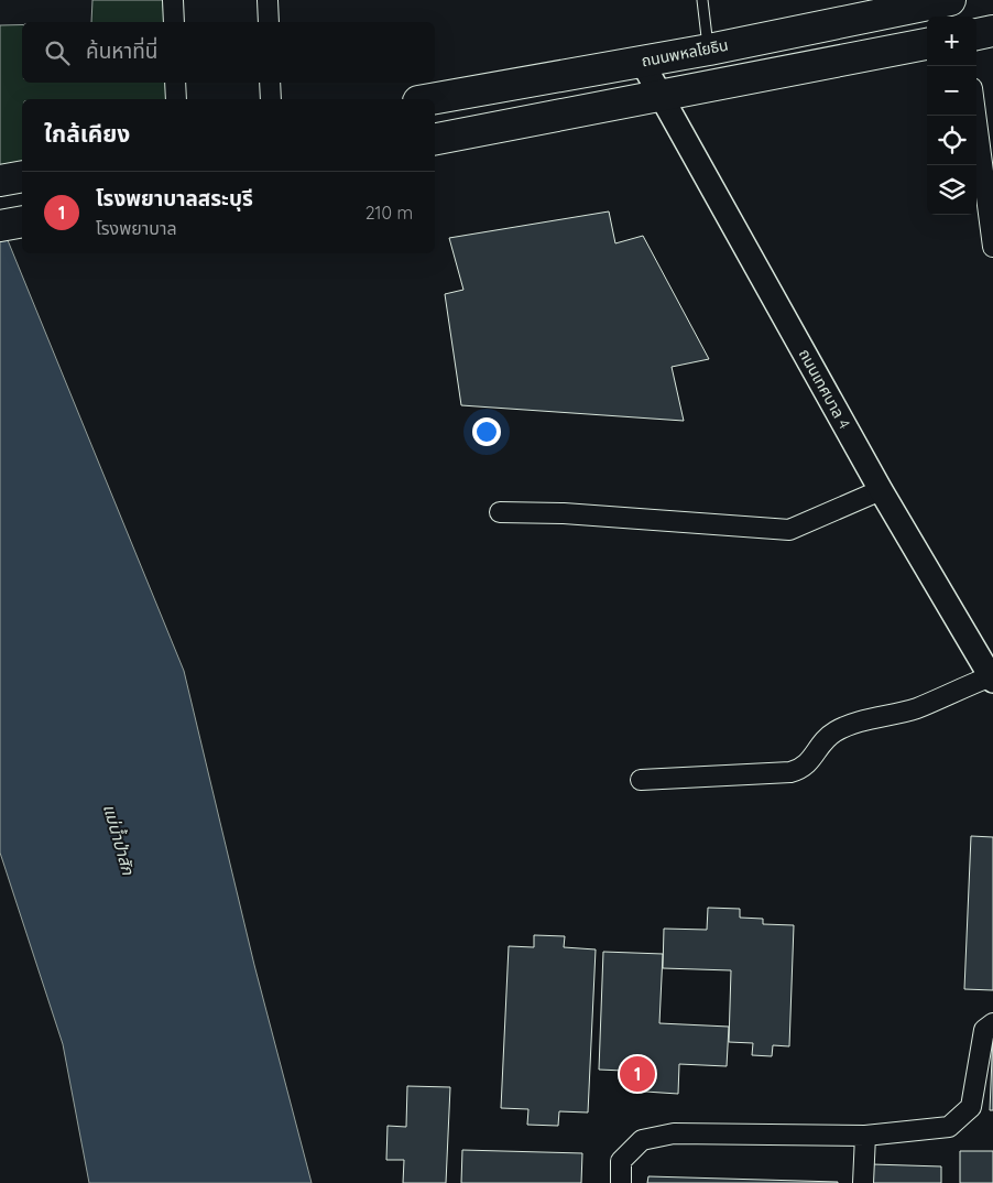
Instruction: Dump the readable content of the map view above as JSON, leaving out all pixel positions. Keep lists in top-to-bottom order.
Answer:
{
  "streets": {
    "main road": ["ถนนพหลโยธิน"],
    "street": ["ถนนเทศบาล 4"]
  },
  "crossings": [
    ["ถนนพหลโยธิน", "ถนนเทศบาล 4"]
  ],
  "water": ["แม่น้ำป่าสัก"],
  "page": {
    "map_buttons": ["+", "−"],
    "search": "ค้นหาที่นี่",
    "heading": "ใกล้เคียง",
    "list": [
      {
        "mark": "1",
        "name": "โรงพยาบาลสระบุรี",
        "note": "โรงพยาบาล",
        "value": "210 m"
      }
    ],
    "pins": "1"
  }
}
